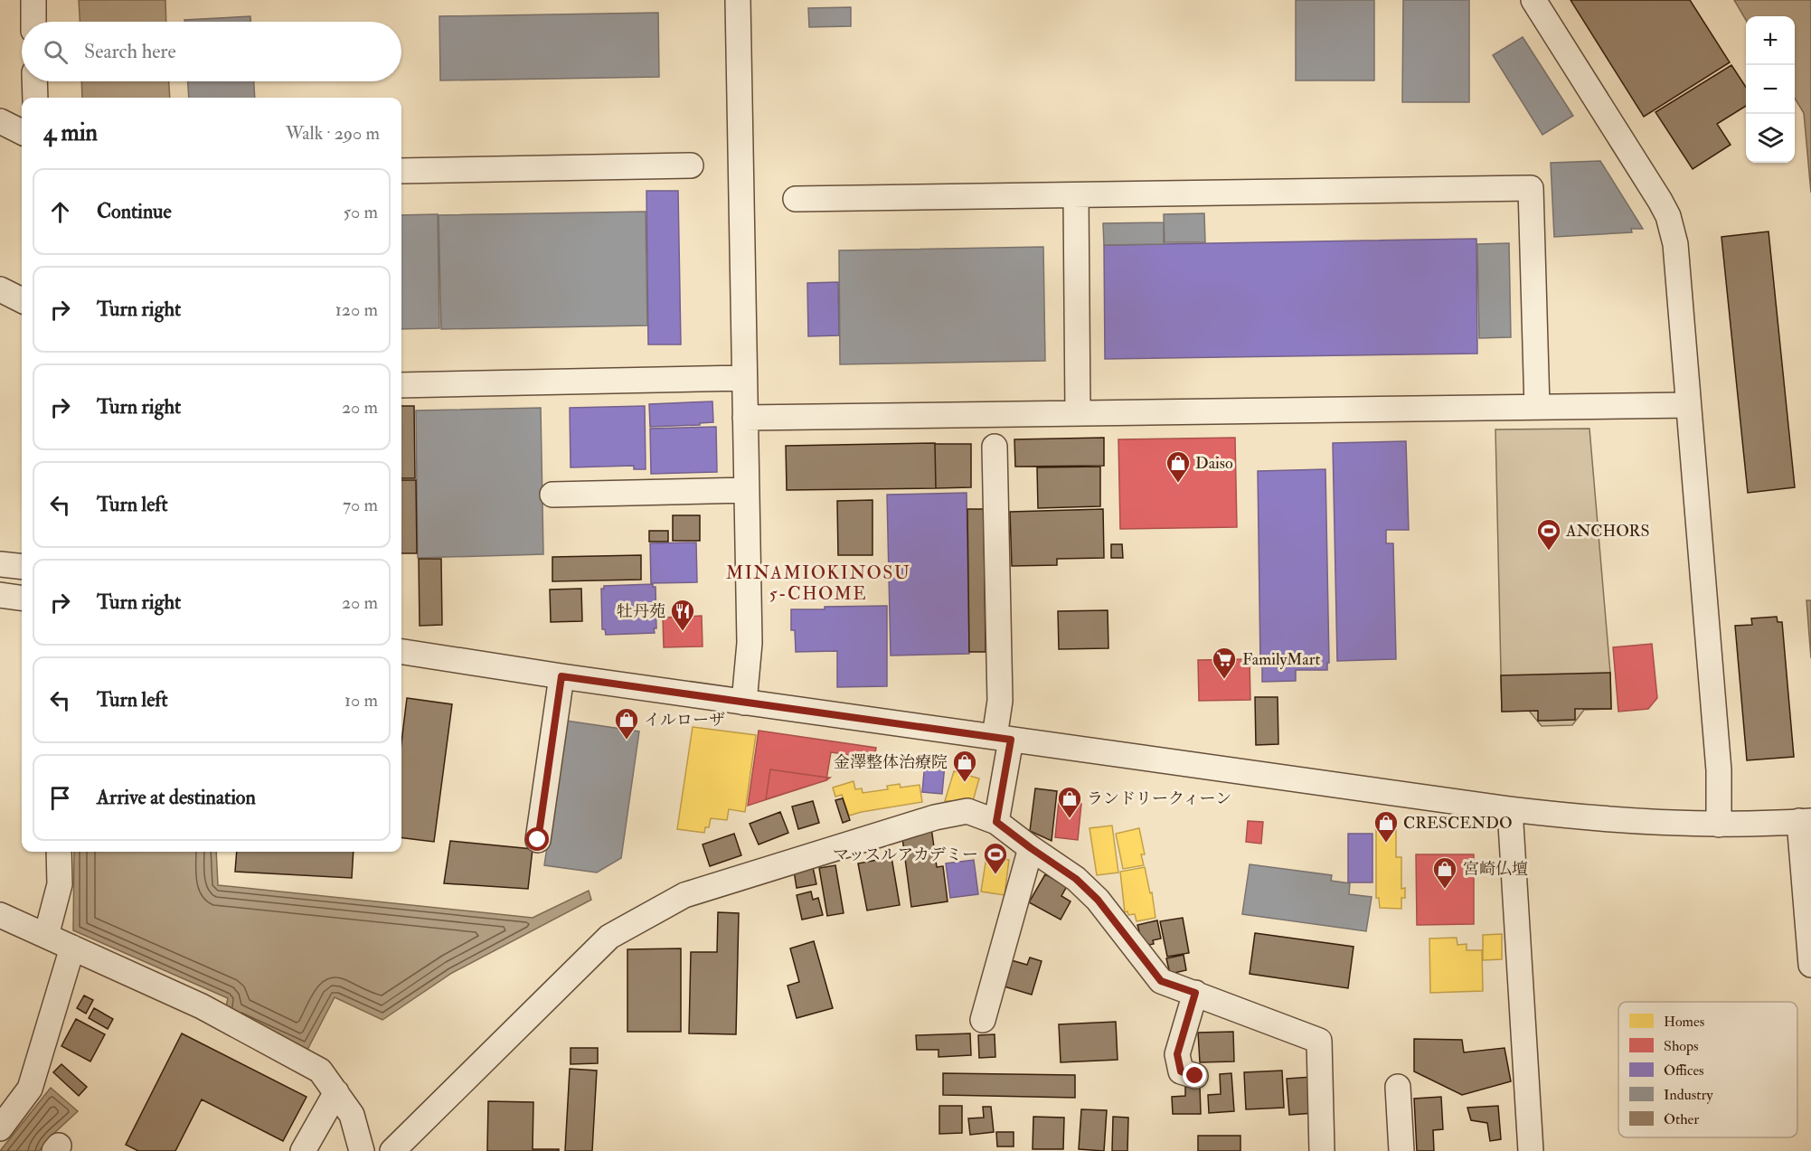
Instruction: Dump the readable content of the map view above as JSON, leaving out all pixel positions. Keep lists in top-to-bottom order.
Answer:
{
  "districts": ["MINAMIOKINOSU 5-CHOME"],
  "places": {
    "shop": [
      "Daiso",
      "イルローザ",
      "金澤整体治療院",
      "ランドリークィーン",
      "CRESCENDO",
      "宮崎仏壇"
    ],
    "sports": ["ANCHORS", "マッスルアカデミー"],
    "restaurant": ["牡丹苑"],
    "supermarket": ["FamilyMart"]
  },
  "legend": [
    "Homes",
    "Shops",
    "Offices",
    "Industry",
    "Other"
  ],
  "page": {
    "map_buttons": ["+", "−"],
    "search": "Search here",
    "heading": ["4 min", "Walk · 290 m"],
    "list": [
      ["Continue", "50 m"],
      ["Turn right", "120 m"],
      ["Turn right", "20 m"],
      ["Turn left", "70 m"],
      ["Turn right", "20 m"],
      ["Turn left", "10 m"],
      "Arrive at destination"
    ]
  }
}
